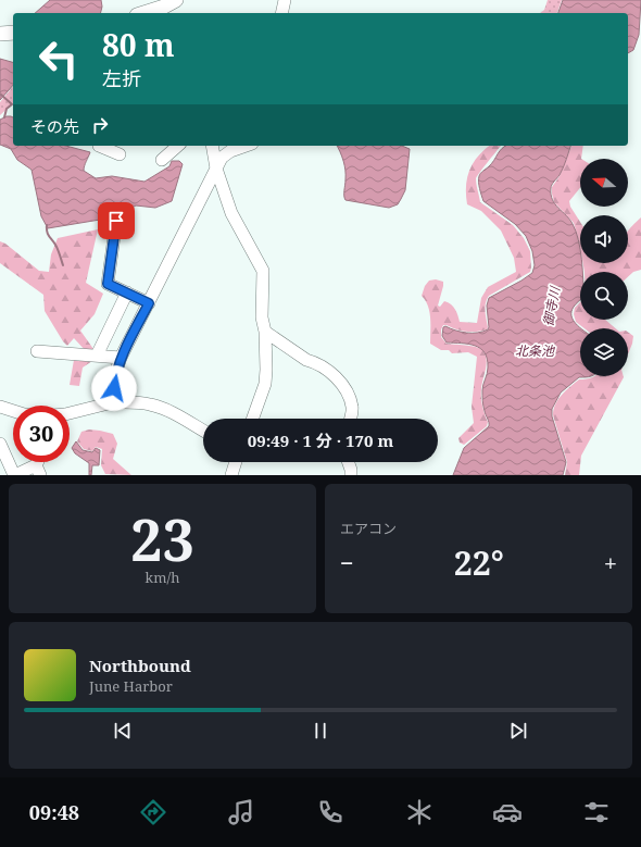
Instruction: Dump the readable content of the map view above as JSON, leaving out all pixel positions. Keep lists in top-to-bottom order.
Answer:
{
  "water": ["御寺川", "北条池"],
  "north": "left",
  "page": {
    "turn": ["80 m", "左折"],
    "then": "その先",
    "limit": "30",
    "trip": "09:49 · 1 分 · 170 m",
    "tile": [
      ["23", "km/h"],
      "エアコン"
    ],
    "heat": ["−", "22°", "+"],
    "song": ["Northbound", "June Harbor"],
    "tabs": "09:48"
  }
}
